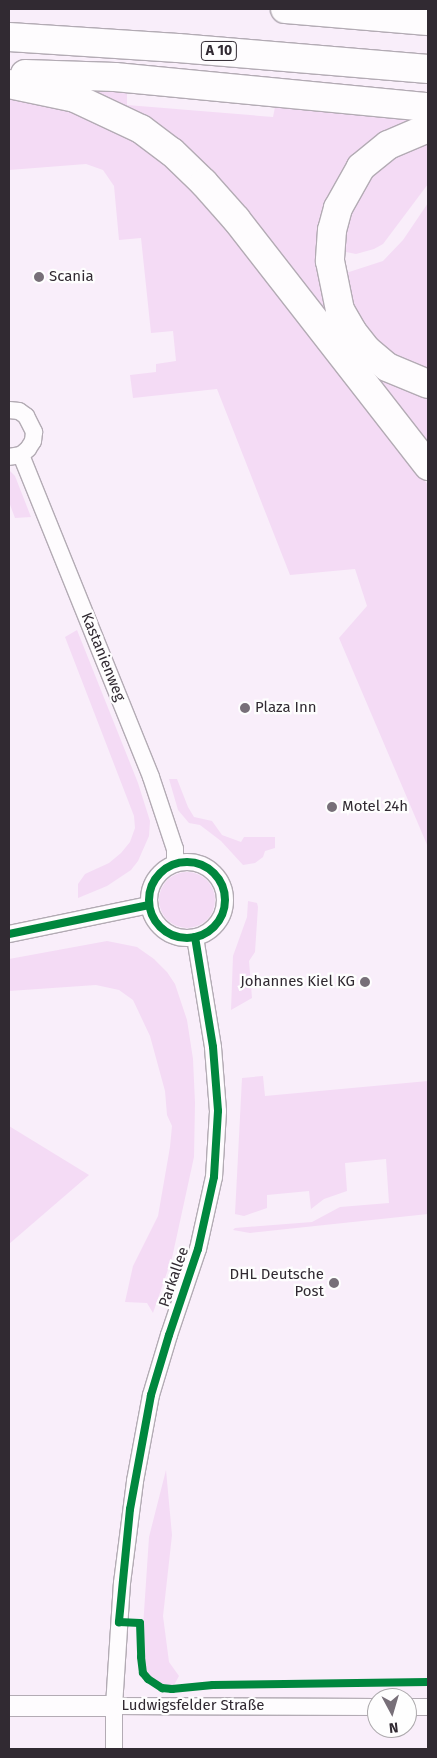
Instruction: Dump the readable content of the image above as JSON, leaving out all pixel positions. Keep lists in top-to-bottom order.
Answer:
{
  "streets": {
    "highway": ["A 10"],
    "street": ["Kastanienweg", "Parkallee", "Ludwigsfelder Straße"]
  },
  "crossings": [
    ["Kastanienweg", "Parkallee"],
    ["Parkallee", "Ludwigsfelder Straße"]
  ],
  "places": [
    "Scania",
    "Plaza Inn",
    "Motel 24h",
    "Johannes Kiel KG",
    "DHL Deutsche Post"
  ],
  "north": "bottom"
}
